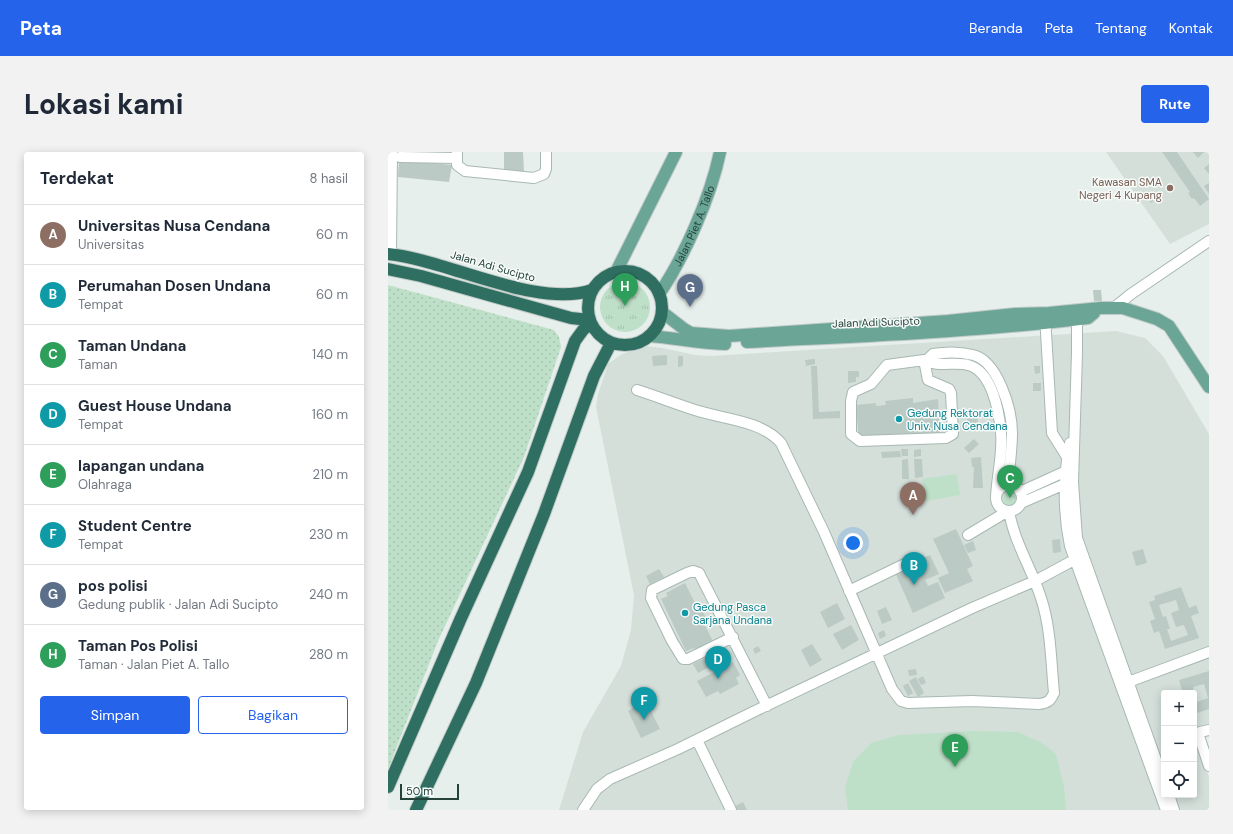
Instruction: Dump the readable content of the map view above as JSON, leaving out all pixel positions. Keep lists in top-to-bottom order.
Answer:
{
  "streets": {
    "highway": ["Jalan Adi Sucipto"],
    "main road": ["Jalan Piet A. Tallo"]
  },
  "crossings": [
    ["Jalan Piet A. Tallo", "Jalan Adi Sucipto"]
  ],
  "places": ["Kawasan SMA Negeri 4 Kupang", "Gedung Rektorat Univ. Nusa Cendana", "Gedung Pasca Sarjana Undana"],
  "scale_bar": "50 m",
  "page": {
    "header": "Peta",
    "nav": [
      "Beranda",
      "Peta",
      "Tentang",
      "Kontak"
    ],
    "buttons": [
      "Rute",
      ["Simpan", "Bagikan"]
    ],
    "title": "Lokasi kami",
    "heading": ["Terdekat", "8 hasil"],
    "list": [
      {
        "mark": "A",
        "name": "Universitas Nusa Cendana",
        "note": "Universitas",
        "value": "60 m"
      },
      {
        "mark": "B",
        "name": "Perumahan Dosen Undana",
        "note": "Tempat",
        "value": "60 m"
      },
      {
        "mark": "C",
        "name": "Taman Undana",
        "note": "Taman",
        "value": "140 m"
      },
      {
        "mark": "D",
        "name": "Guest House Undana",
        "note": "Tempat",
        "value": "160 m"
      },
      {
        "mark": "E",
        "name": "lapangan undana",
        "note": "Olahraga",
        "value": "210 m"
      },
      {
        "mark": "F",
        "name": "Student Centre",
        "note": "Tempat",
        "value": "230 m"
      },
      {
        "mark": "G",
        "name": "pos polisi",
        "note": "Gedung publik · Jalan Adi Sucipto",
        "value": "240 m"
      },
      {
        "mark": "H",
        "name": "Taman Pos Polisi",
        "note": "Taman · Jalan Piet A. Tallo",
        "value": "280 m"
      }
    ],
    "pins": [
      "H",
      "G",
      "C",
      "A",
      "B",
      "D",
      "F",
      "E"
    ],
    "map_buttons": ["+", "−"],
    "scale": "50 m"
  }
}
